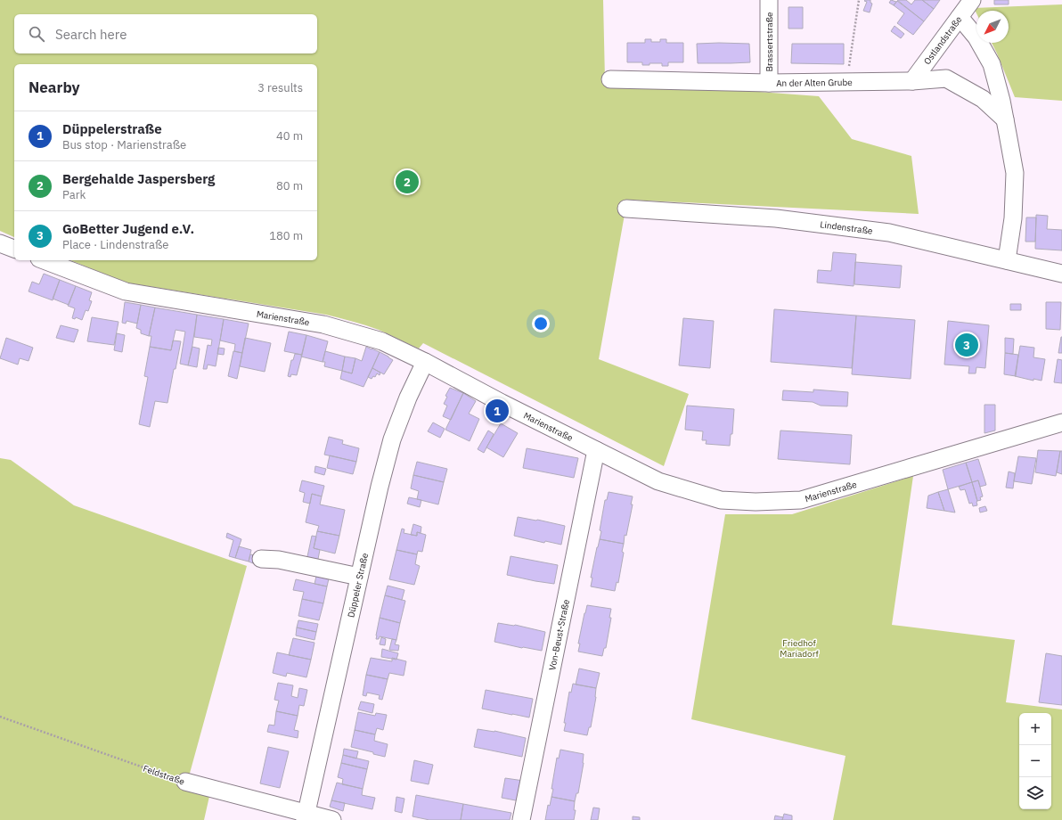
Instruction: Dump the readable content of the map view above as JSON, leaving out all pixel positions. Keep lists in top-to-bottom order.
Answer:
{
  "streets": {
    "street": [
      "Ostlandstraße",
      "Brassertstraße",
      "An der Alten Grube",
      "Lindenstraße",
      "Marienstraße",
      "Düppeler Straße",
      "Von-Beust-Straße",
      "Feldstraße"
    ]
  },
  "crossings": [
    ["Ostlandstraße", "An der Alten Grube"],
    ["Brassertstraße", "An der Alten Grube"],
    ["Marienstraße", "Düppeler Straße"],
    ["Marienstraße", "Von-Beust-Straße"],
    ["Düppeler Straße", "Feldstraße"]
  ],
  "parks": ["Friedhof Mariadorf"],
  "north": "bottom left",
  "page": {
    "search": "Search here",
    "heading": ["Nearby", "3 results"],
    "list": [
      {
        "mark": "1",
        "name": "Düppelerstraße",
        "note": "Bus stop · Marienstraße",
        "value": "40 m"
      },
      {
        "mark": "2",
        "name": "Bergehalde Jaspersberg",
        "note": "Park",
        "value": "80 m"
      },
      {
        "mark": "3",
        "name": "GoBetter Jugend e.V.",
        "note": "Place · Lindenstraße",
        "value": "180 m"
      }
    ],
    "pins": ["2", "3", "1"],
    "map_buttons": ["+", "−"]
  }
}
